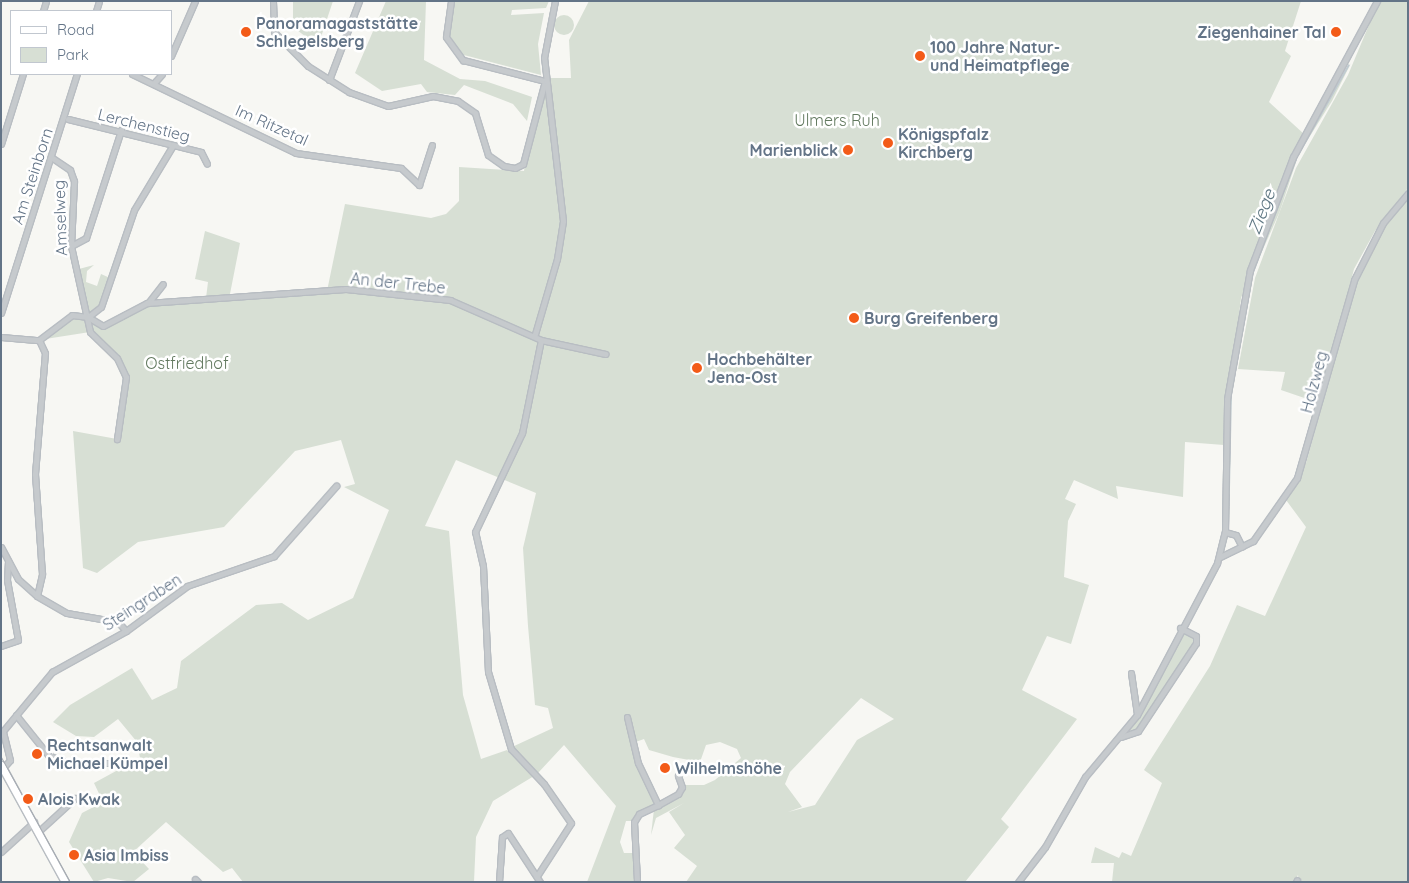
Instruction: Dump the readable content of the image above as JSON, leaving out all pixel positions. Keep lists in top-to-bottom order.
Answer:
{
  "streets": {
    "street": [
      "Lerchenstieg",
      "Im Ritzetal",
      "Am Steinborn",
      "Amselweg",
      "An der Trebe",
      "Holzweg",
      "Steingraben"
    ]
  },
  "crossings": [
    ["Am Steinborn", "Amselweg"],
    ["Amselweg", "An der Trebe"]
  ],
  "water": ["Ziege"],
  "parks": ["Ulmers Ruh", "Ostfriedhof"],
  "places": [
    "Panoramagaststätte Schlegelsberg",
    "Ziegenhainer Tal",
    "100 Jahre Natur- und Heimatpflege",
    "Königspfalz Kirchberg",
    "Marienblick",
    "Burg Greifenberg",
    "Hochbehälter Jena-Ost",
    "Rechtsanwalt Michael Kümpel",
    "Wilhelmshöhe",
    "Alois Kwak",
    "Asia Imbiss"
  ],
  "legend": ["Road", "Park"]
}
